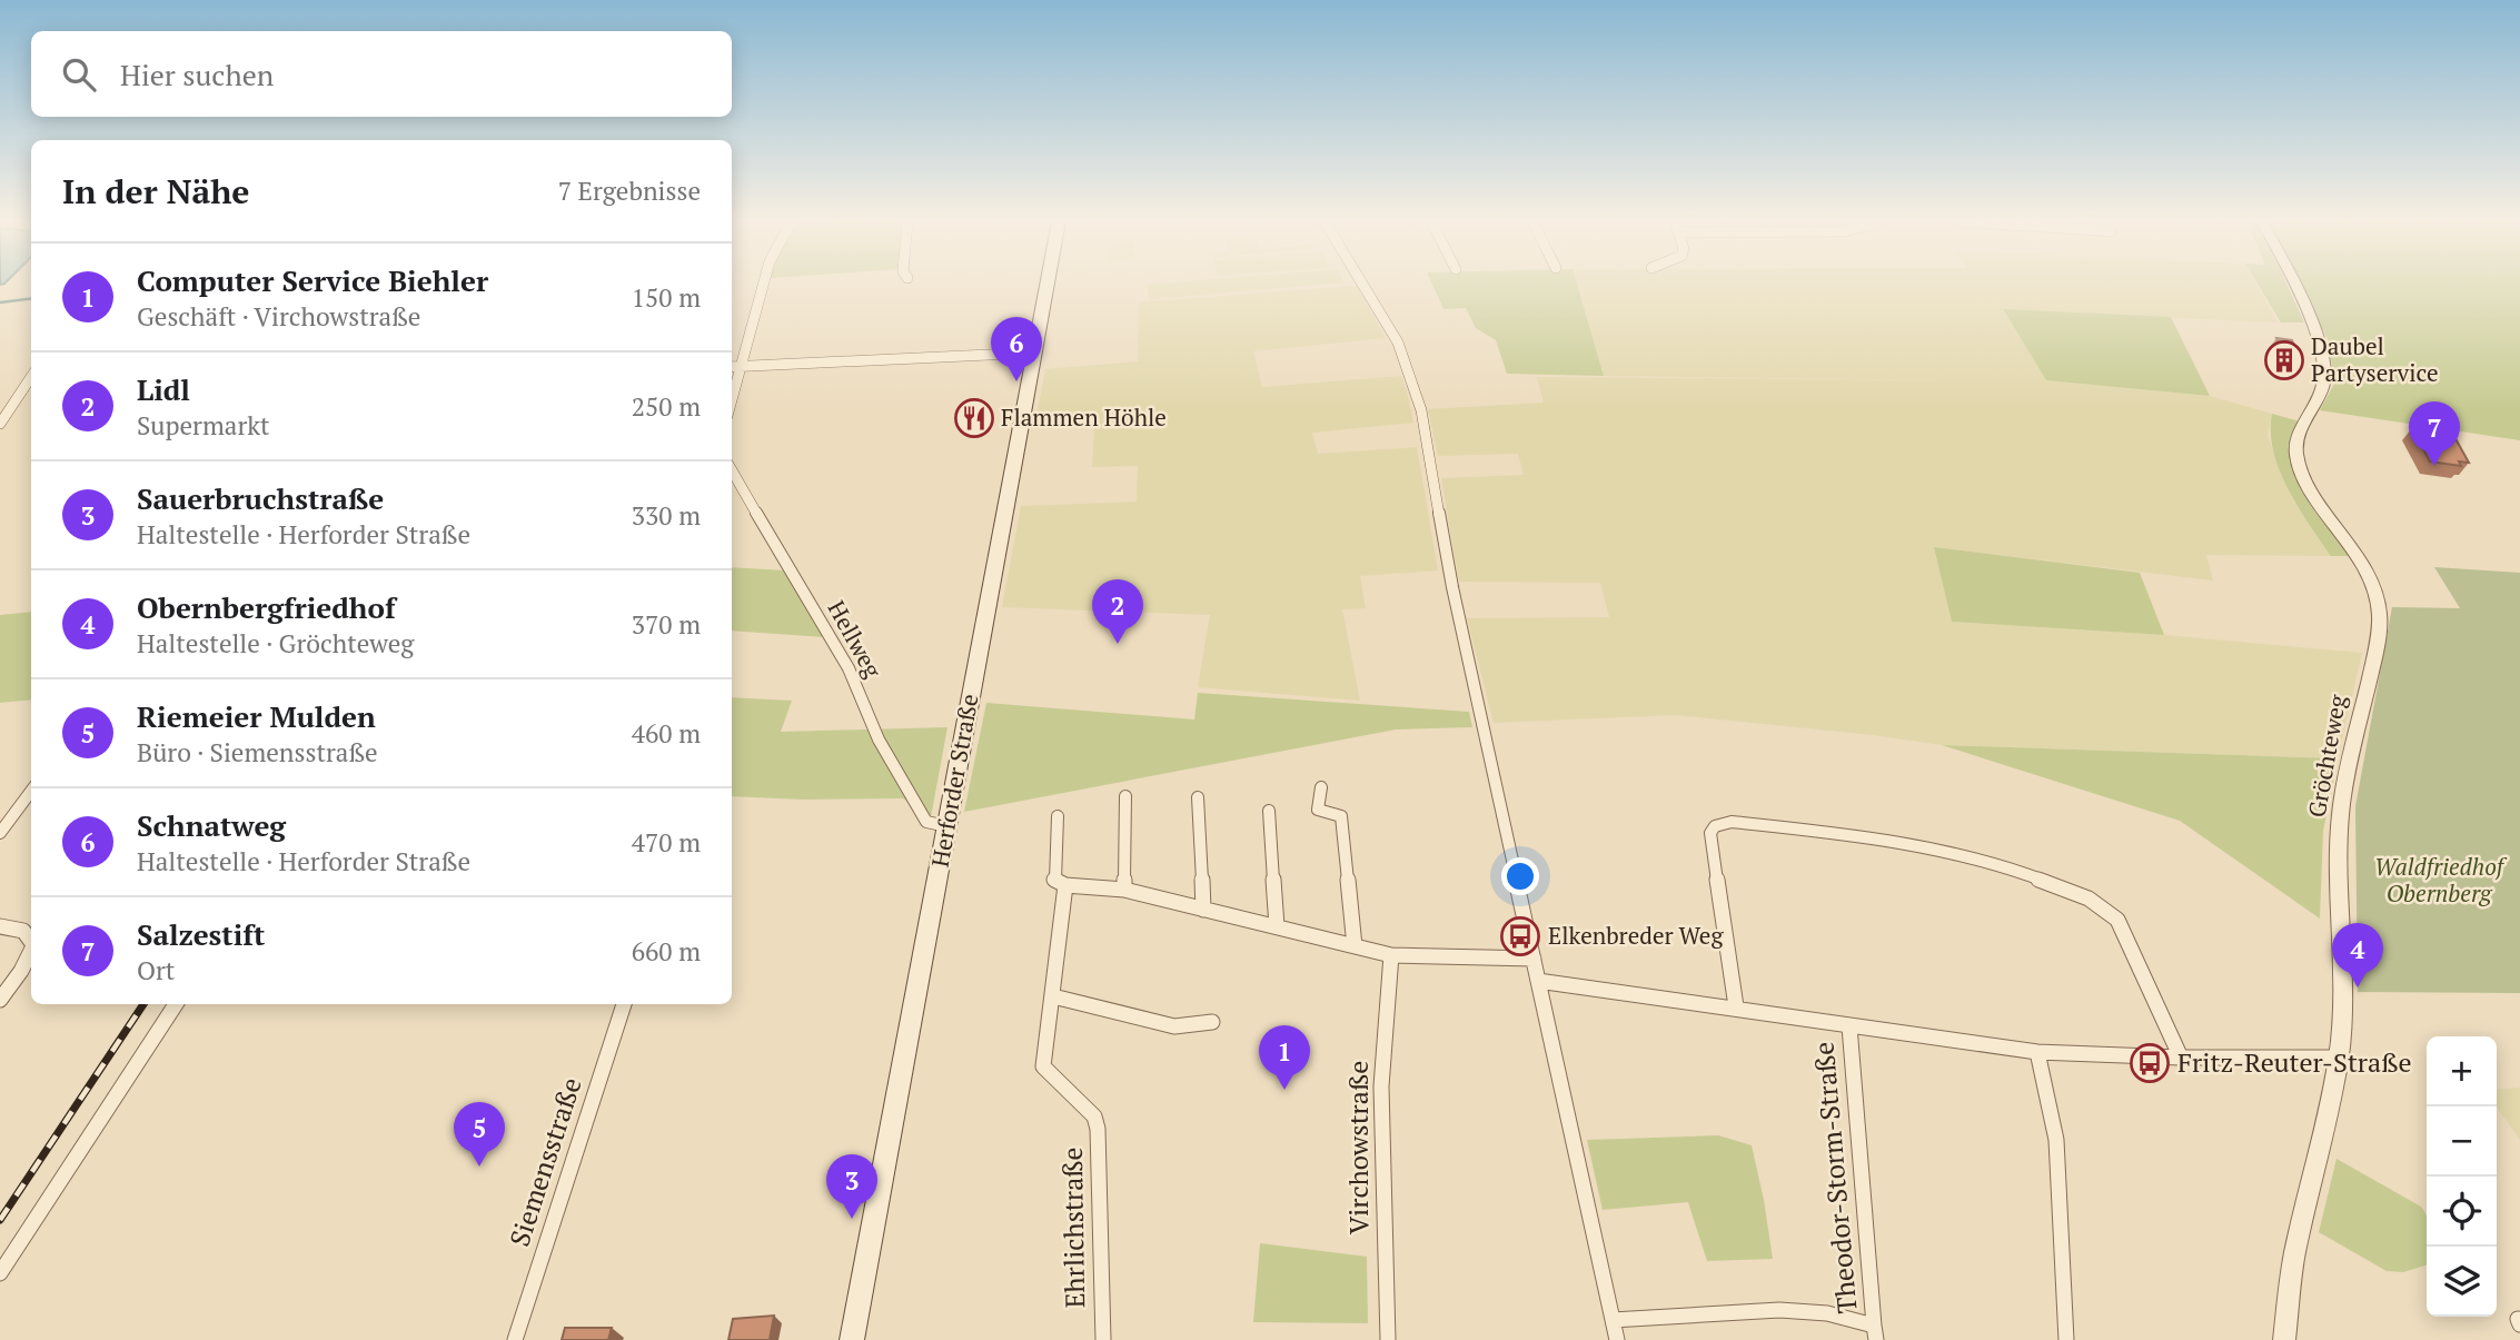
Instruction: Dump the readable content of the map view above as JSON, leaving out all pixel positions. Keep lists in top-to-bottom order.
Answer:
{
  "streets": {
    "main road": ["Herforder Straße"],
    "street": [
      "Hellweg",
      "Gröchteweg",
      "Virchowstraße",
      "Siemensstraße",
      "Theodor-Storm-Straße",
      "Ehrlichstraße"
    ]
  },
  "crossings": [
    ["Hellweg", "Herforder Straße"]
  ],
  "parks": ["Waldfriedhof Obernberg"],
  "places": {
    "building": ["Daubel Partyservice"],
    "restaurant": ["Flammen Höhle"],
    "bus stop": ["Elkenbreder Weg", "Fritz-Reuter-Straße"]
  },
  "page": {
    "search": "Hier suchen",
    "heading": ["In der Nähe", "7 Ergebnisse"],
    "list": [
      {
        "mark": "1",
        "name": "Computer Service Biehler",
        "note": "Geschäft · Virchowstraße",
        "value": "150 m"
      },
      {
        "mark": "2",
        "name": "Lidl",
        "note": "Supermarkt",
        "value": "250 m"
      },
      {
        "mark": "3",
        "name": "Sauerbruchstraße",
        "note": "Haltestelle · Herforder Straße",
        "value": "330 m"
      },
      {
        "mark": "4",
        "name": "Obernbergfriedhof",
        "note": "Haltestelle · Gröchteweg",
        "value": "370 m"
      },
      {
        "mark": "5",
        "name": "Riemeier Mulden",
        "note": "Büro · Siemensstraße",
        "value": "460 m"
      },
      {
        "mark": "6",
        "name": "Schnatweg",
        "note": "Haltestelle · Herforder Straße",
        "value": "470 m"
      },
      {
        "mark": "7",
        "name": "Salzestift",
        "note": "Ort",
        "value": "660 m"
      }
    ],
    "pins": [
      "6",
      "7",
      "2",
      "4",
      "1",
      "5",
      "3"
    ],
    "map_buttons": ["+", "−"]
  }
}
